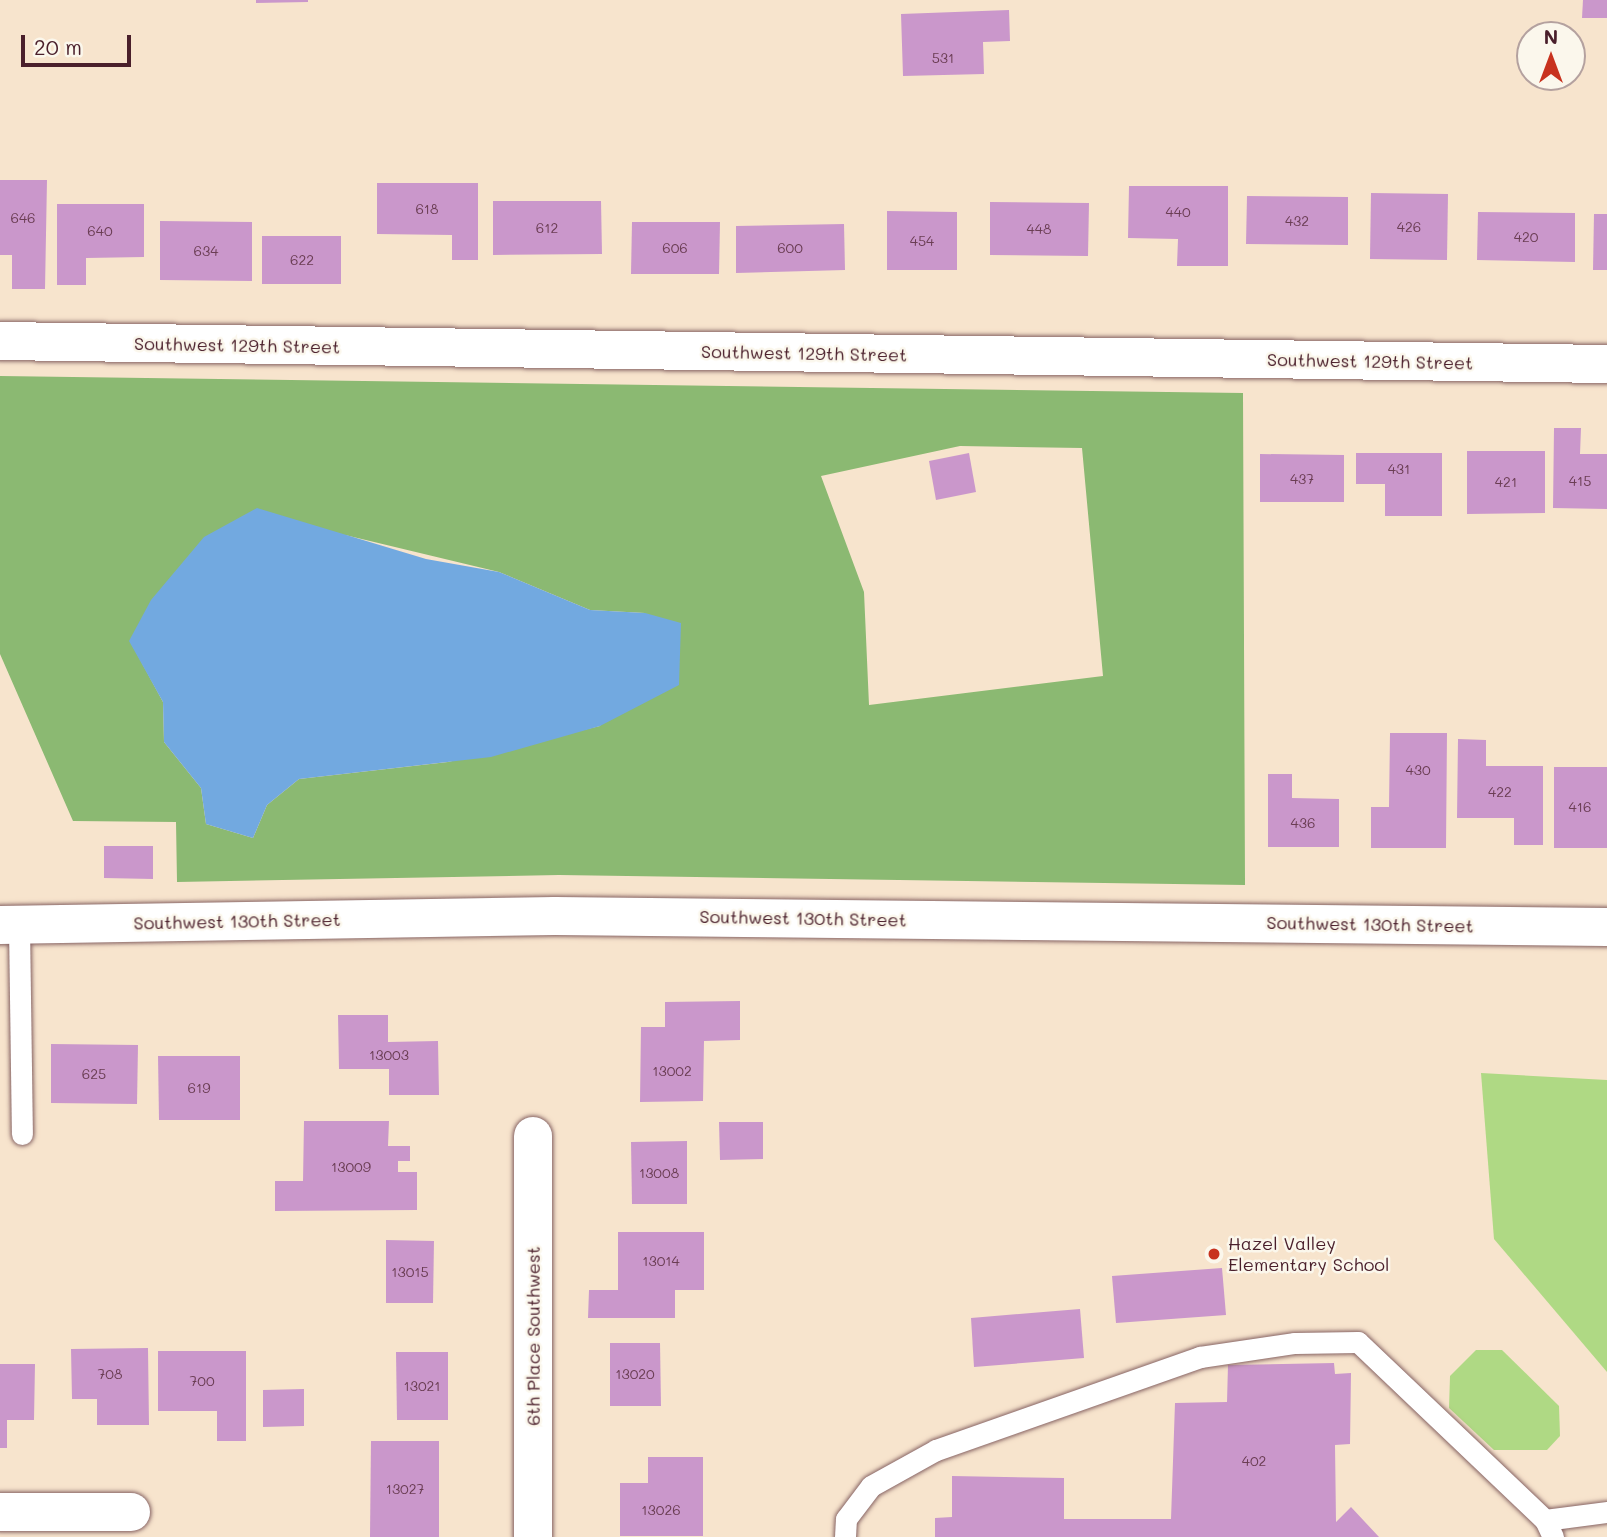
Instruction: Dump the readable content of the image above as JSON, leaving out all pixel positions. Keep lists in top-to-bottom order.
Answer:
{
  "streets": {
    "street": ["Southwest 129th Street", "Southwest 130th Street", "6th Place Southwest"]
  },
  "places": ["Hazel Valley Elementary School"],
  "house_numbers": [
    "531",
    "618",
    "440",
    "646",
    "432",
    "426",
    "612",
    "448",
    "640",
    "420",
    "454",
    "606",
    "600",
    "634",
    "622",
    "431",
    "437",
    "415",
    "421",
    "430",
    "422",
    "416",
    "436",
    "13003",
    "13002",
    "625",
    "619",
    "13009",
    "13008",
    "13014",
    "13015",
    "708",
    "13020",
    "700",
    "13021",
    "402",
    "13027",
    "13026"
  ],
  "scale_bar": "20 m",
  "north": "top"
}
